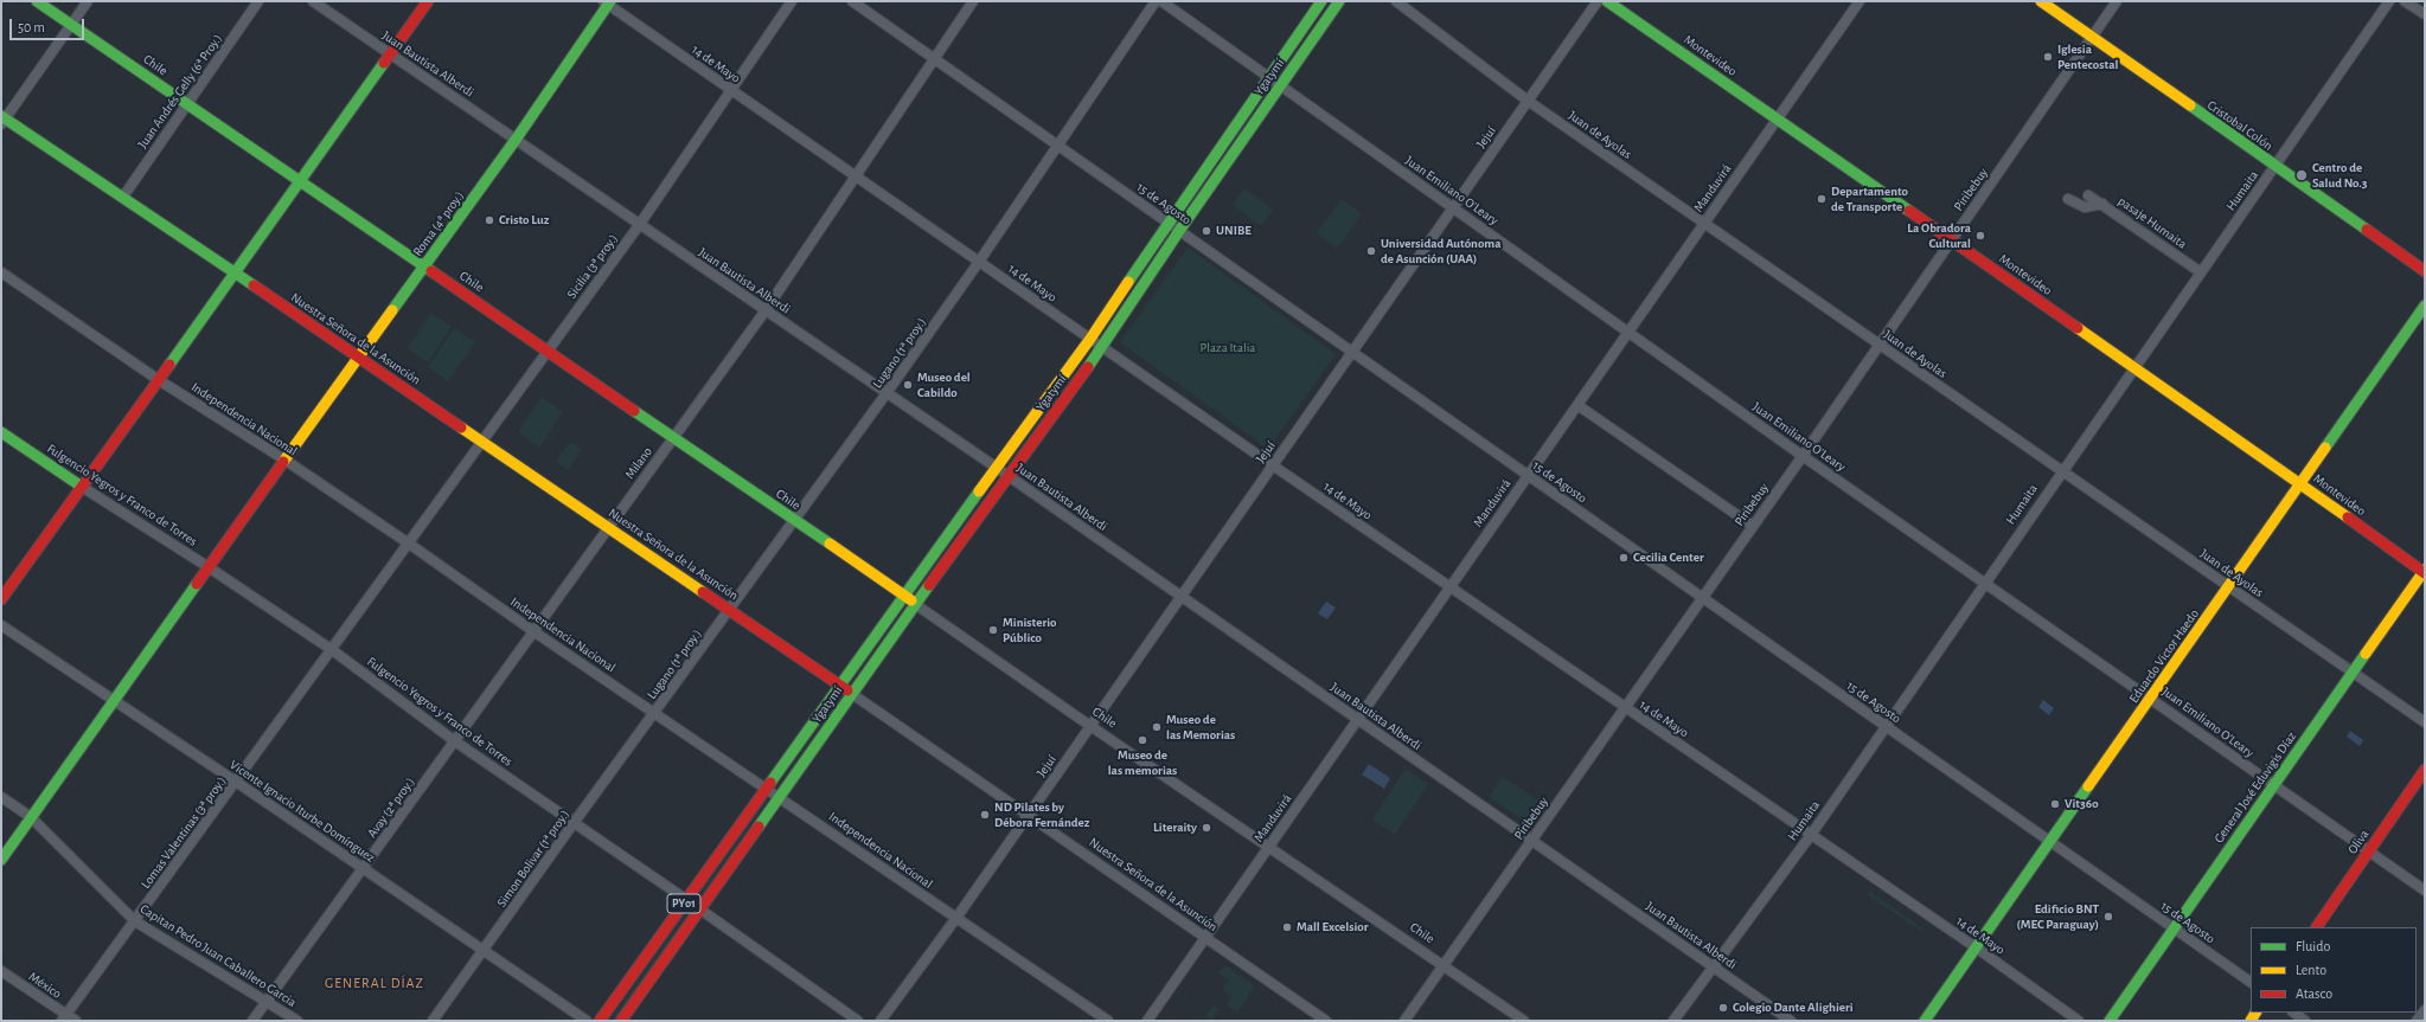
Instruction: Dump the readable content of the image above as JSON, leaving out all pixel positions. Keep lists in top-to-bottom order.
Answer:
{
  "streets": {
    "street": [
      "Montevideo",
      "Juan Bautista Alberdi",
      "14 de Mayo",
      "Chile",
      "Ygatymí",
      "Juan Andrés Gelly (6ª Proy.)",
      "Cristobal Colón",
      "Juan de Ayolas",
      "Jejuí",
      "Manduvirá",
      "Piribebuy",
      "Juan Emiliano O'Leary",
      "Humaita",
      "15 de Agosto",
      "pasaje Humaita",
      "Roma (4ª proy.)",
      "Sicilia (3ª proy.)",
      "Nuestra Señora de la Asunción",
      "Lugano (1ª proy.)",
      "Independencia Nacional",
      "Milano",
      "Fulgencio Yegros y Franco de Torres",
      "Eduardo Victor Haedo",
      "General José Eduvigis Díaz",
      "Avay (2ª proy.)",
      "Vicente Ignacio Iturbe Domínguez",
      "Lomas Valentinas (3ª proy.)",
      "Oliva",
      "Simon Bolivar (1ª proy.)",
      "PY01",
      "Capitan Pedro Juan Caballero Garcia",
      "México"
    ]
  },
  "crossings": [
    ["Montevideo", "Manduvirá"],
    ["Montevideo", "Piribebuy"],
    ["Montevideo", "Humaita"],
    ["Montevideo", "Eduardo Victor Haedo"],
    ["Montevideo", "General José Eduvigis Díaz"],
    ["Juan Bautista Alberdi", "Ygatymí"],
    ["Juan Bautista Alberdi", "Jejuí"],
    ["Juan Bautista Alberdi", "Manduvirá"],
    ["Juan Bautista Alberdi", "Piribebuy"],
    ["Juan Bautista Alberdi", "Humaita"],
    ["Juan Bautista Alberdi", "Roma (4ª proy.)"],
    ["Juan Bautista Alberdi", "Sicilia (3ª proy.)"],
    ["Juan Bautista Alberdi", "Lugano (1ª proy.)"],
    ["Juan Bautista Alberdi", "Milano"],
    ["14 de Mayo", "Ygatymí"],
    ["14 de Mayo", "Jejuí"],
    ["14 de Mayo", "Manduvirá"],
    ["14 de Mayo", "Piribebuy"],
    ["14 de Mayo", "Humaita"],
    ["14 de Mayo", "Roma (4ª proy.)"],
    ["14 de Mayo", "Sicilia (3ª proy.)"],
    ["14 de Mayo", "Lugano (1ª proy.)"],
    ["14 de Mayo", "Milano"],
    ["14 de Mayo", "Eduardo Victor Haedo"],
    ["Chile", "Ygatymí"],
    ["Chile", "Juan Andrés Gelly (6ª Proy.)"],
    ["Chile", "Jejuí"],
    ["Chile", "Manduvirá"],
    ["Chile", "Piribebuy"],
    ["Chile", "Roma (4ª proy.)"],
    ["Chile", "Sicilia (3ª proy.)"],
    ["Chile", "Lugano (1ª proy.)"],
    ["Chile", "Milano"],
    ["Ygatymí", "Juan Emiliano O'Leary"],
    ["Ygatymí", "15 de Agosto"],
    ["Ygatymí", "Nuestra Señora de la Asunción"],
    ["Ygatymí", "Independencia Nacional"],
    ["Ygatymí", "PY01"],
    ["Juan Andrés Gelly (6ª Proy.)", "Nuestra Señora de la Asunción"],
    ["Cristobal Colón", "Piribebuy"],
    ["Cristobal Colón", "Humaita"],
    ["Juan de Ayolas", "Jejuí"],
    ["Juan de Ayolas", "Manduvirá"],
    ["Juan de Ayolas", "Piribebuy"],
    ["Juan de Ayolas", "Humaita"],
    ["Juan de Ayolas", "Eduardo Victor Haedo"],
    ["Juan de Ayolas", "General José Eduvigis Díaz"],
    ["Jejuí", "Juan Emiliano O'Leary"],
    ["Jejuí", "15 de Agosto"],
    ["Jejuí", "Nuestra Señora de la Asunción"],
    ["Jejuí", "Independencia Nacional"],
    ["Manduvirá", "Juan Emiliano O'Leary"],
    ["Manduvirá", "15 de Agosto"],
    ["Manduvirá", "Nuestra Señora de la Asunción"],
    ["Piribebuy", "Juan Emiliano O'Leary"],
    ["Piribebuy", "15 de Agosto"],
    ["Juan Emiliano O'Leary", "Humaita"],
    ["Juan Emiliano O'Leary", "Eduardo Victor Haedo"],
    ["Juan Emiliano O'Leary", "General José Eduvigis Díaz"],
    ["Juan Emiliano O'Leary", "Oliva"],
    ["Humaita", "15 de Agosto"],
    ["Humaita", "pasaje Humaita"],
    ["15 de Agosto", "Lugano (1ª proy.)"],
    ["15 de Agosto", "Milano"],
    ["15 de Agosto", "Eduardo Victor Haedo"],
    ["15 de Agosto", "General José Eduvigis Díaz"],
    ["Roma (4ª proy.)", "Nuestra Señora de la Asunción"],
    ["Roma (4ª proy.)", "Independencia Nacional"],
    ["Roma (4ª proy.)", "Fulgencio Yegros y Franco de Torres"],
    ["Roma (4ª proy.)", "Vicente Ignacio Iturbe Domínguez"],
    ["Roma (4ª proy.)", "Capitan Pedro Juan Caballero Garcia"],
    ["Sicilia (3ª proy.)", "Nuestra Señora de la Asunción"],
    ["Sicilia (3ª proy.)", "Independencia Nacional"],
    ["Sicilia (3ª proy.)", "Lomas Valentinas (3ª proy.)"],
    ["Nuestra Señora de la Asunción", "Lugano (1ª proy.)"],
    ["Nuestra Señora de la Asunción", "Milano"],
    ["Lugano (1ª proy.)", "Independencia Nacional"],
    ["Lugano (1ª proy.)", "Simon Bolivar (1ª proy.)"],
    ["Independencia Nacional", "Milano"],
    ["Independencia Nacional", "Avay (2ª proy.)"],
    ["Independencia Nacional", "Lomas Valentinas (3ª proy.)"],
    ["Independencia Nacional", "Simon Bolivar (1ª proy.)"],
    ["Independencia Nacional", "PY01"],
    ["Milano", "Avay (2ª proy.)"],
    ["Fulgencio Yegros y Franco de Torres", "Avay (2ª proy.)"],
    ["Fulgencio Yegros y Franco de Torres", "Lomas Valentinas (3ª proy.)"],
    ["Fulgencio Yegros y Franco de Torres", "Simon Bolivar (1ª proy.)"],
    ["Fulgencio Yegros y Franco de Torres", "PY01"],
    ["Avay (2ª proy.)", "Vicente Ignacio Iturbe Domínguez"],
    ["Avay (2ª proy.)", "Capitan Pedro Juan Caballero Garcia"],
    ["Vicente Ignacio Iturbe Domínguez", "Lomas Valentinas (3ª proy.)"],
    ["Vicente Ignacio Iturbe Domínguez", "Simon Bolivar (1ª proy.)"],
    ["Lomas Valentinas (3ª proy.)", "Capitan Pedro Juan Caballero Garcia"],
    ["Lomas Valentinas (3ª proy.)", "México"]
  ],
  "districts": ["GENERAL DÍAZ"],
  "parks": ["Plaza Italia"],
  "places": [
    "Iglesia Pentecostal",
    "Centro de Salud No.3",
    "Departamento de Transporte",
    "Cristo Luz",
    "UNIBE",
    "La Obradora Cultural",
    "Universidad Autónoma de Asunción (UAA)",
    "Museo del Cabildo",
    "Cecilia Center",
    "Ministerio Público",
    "Museo de las Memorias",
    "Museo de las memorias",
    "Vit360",
    "ND Pilates by Débora Fernández",
    "Literaity",
    "Edificio BNT (MEC Paraguay)",
    "Mall Excelsior",
    "Colegio Dante Alighieri"
  ],
  "legend": ["Fluido", "Lento", "Atasco"],
  "scale_bar": "50 m"
}
